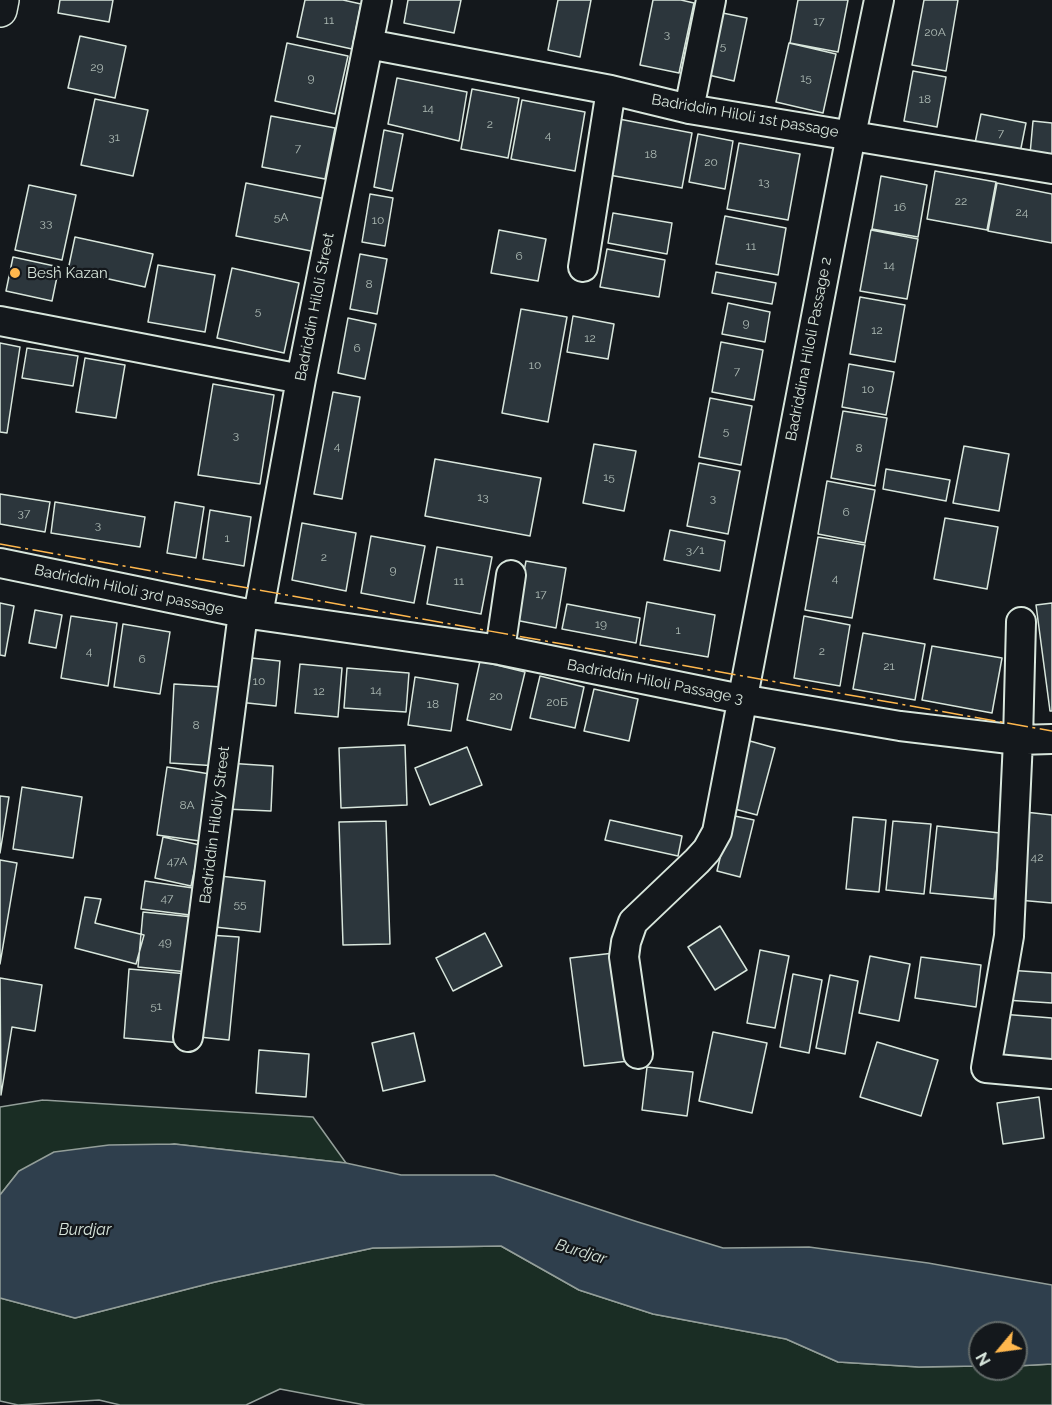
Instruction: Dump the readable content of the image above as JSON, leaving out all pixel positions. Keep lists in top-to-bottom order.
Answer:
{
  "streets": {
    "street": [
      "Badriddin Hiloli 1st passage",
      "Badriddin Hiloli Street",
      "Badriddina Hiloli Passage 2",
      "Badriddin Hiloli 3rd passage",
      "Badriddin Hiloli Passage 3",
      "Badriddin Hiloliy Street"
    ]
  },
  "crossings": [
    ["Badriddin Hiloli 1st passage", "Badriddin Hiloli Street"],
    ["Badriddin Hiloli 1st passage", "Badriddina Hiloli Passage 2"],
    ["Badriddin Hiloli Street", "Badriddin Hiloli 3rd passage"],
    ["Badriddin Hiloli Street", "Badriddin Hiloli Passage 3"],
    ["Badriddin Hiloli Street", "Badriddin Hiloliy Street"],
    ["Badriddina Hiloli Passage 2", "Badriddin Hiloli Passage 3"],
    ["Badriddin Hiloli 3rd passage", "Badriddin Hiloli Passage 3"],
    ["Badriddin Hiloli 3rd passage", "Badriddin Hiloliy Street"],
    ["Badriddin Hiloli Passage 3", "Badriddin Hiloliy Street"]
  ],
  "water": ["Burdjar"],
  "places": ["Besh Kazan"],
  "house_numbers": [
    "11",
    "17",
    "20A",
    "3",
    "5",
    "29",
    "9",
    "15",
    "18",
    "14",
    "2",
    "7",
    "4",
    "31",
    "7",
    "18",
    "20",
    "13",
    "22",
    "16",
    "24",
    "5A",
    "10",
    "33",
    "11",
    "6",
    "14",
    "8",
    "5",
    "9",
    "12",
    "12",
    "6",
    "10",
    "7",
    "10",
    "5",
    "3",
    "4",
    "8",
    "15",
    "13",
    "3",
    "6",
    "37",
    "3",
    "1",
    "3/1",
    "2",
    "9",
    "4",
    "11",
    "17",
    "19",
    "1",
    "4",
    "2",
    "6",
    "21",
    "10",
    "14",
    "12",
    "20",
    "20Б",
    "18",
    "8",
    "8А",
    "42",
    "47A",
    "47",
    "55",
    "49",
    "51"
  ],
  "north": "bottom left"
}
